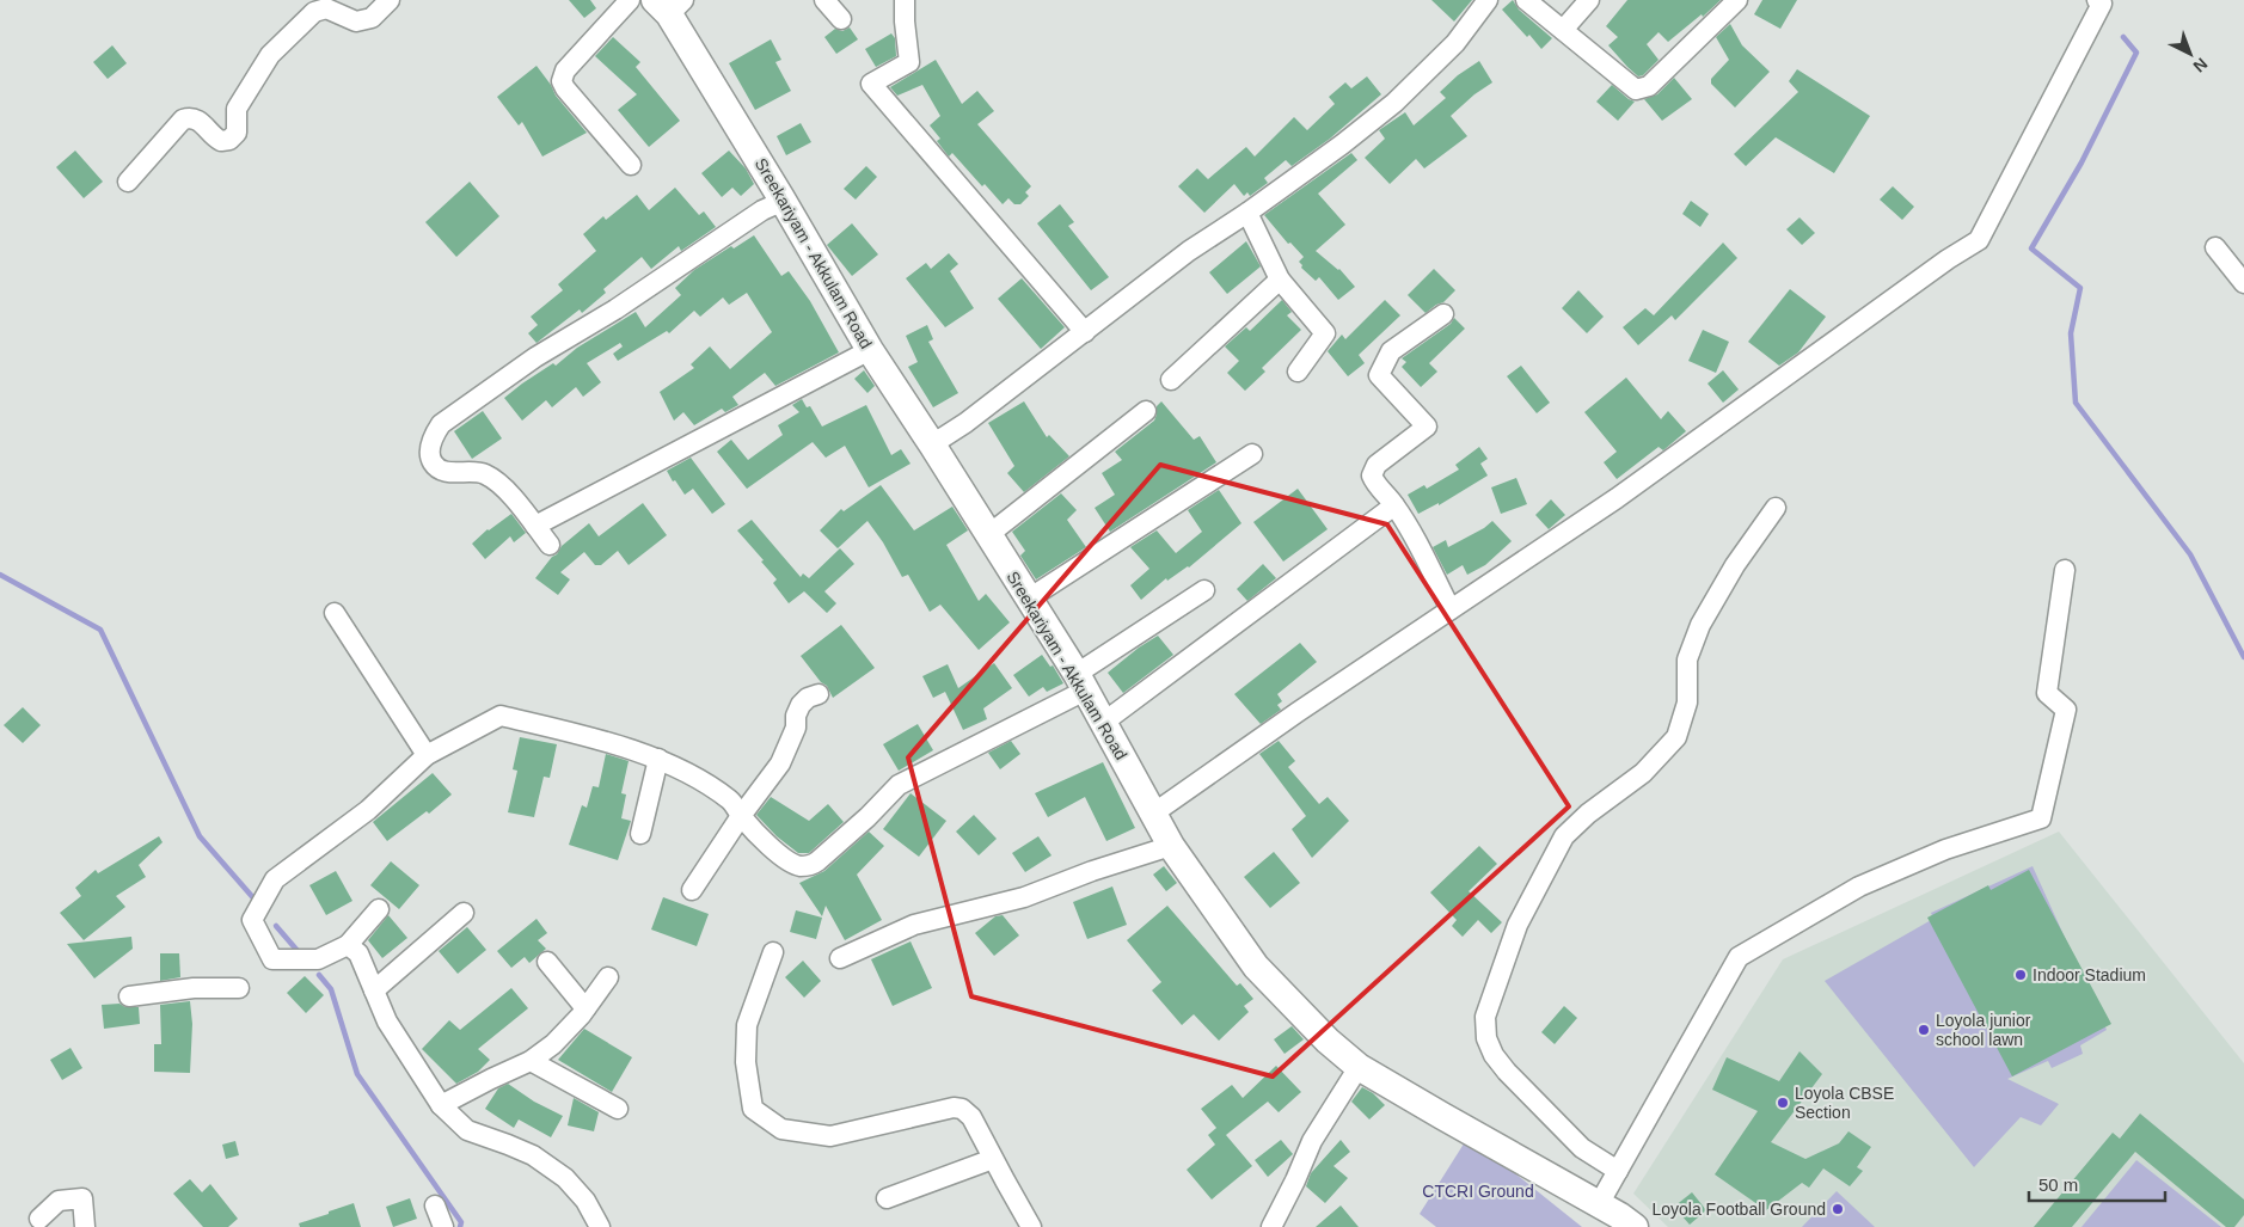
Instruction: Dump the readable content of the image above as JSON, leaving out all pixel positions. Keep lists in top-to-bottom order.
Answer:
{
  "streets": {
    "main road": ["Sreekariyam - Akkulam Road"]
  },
  "parks": ["CTCRI Ground"],
  "places": [
    "Indoor Stadium",
    "Loyola junior school lawn",
    "Loyola CBSE Section",
    "Loyola Football Ground"
  ],
  "scale_bar": "50 m",
  "north": "bottom right"
}
